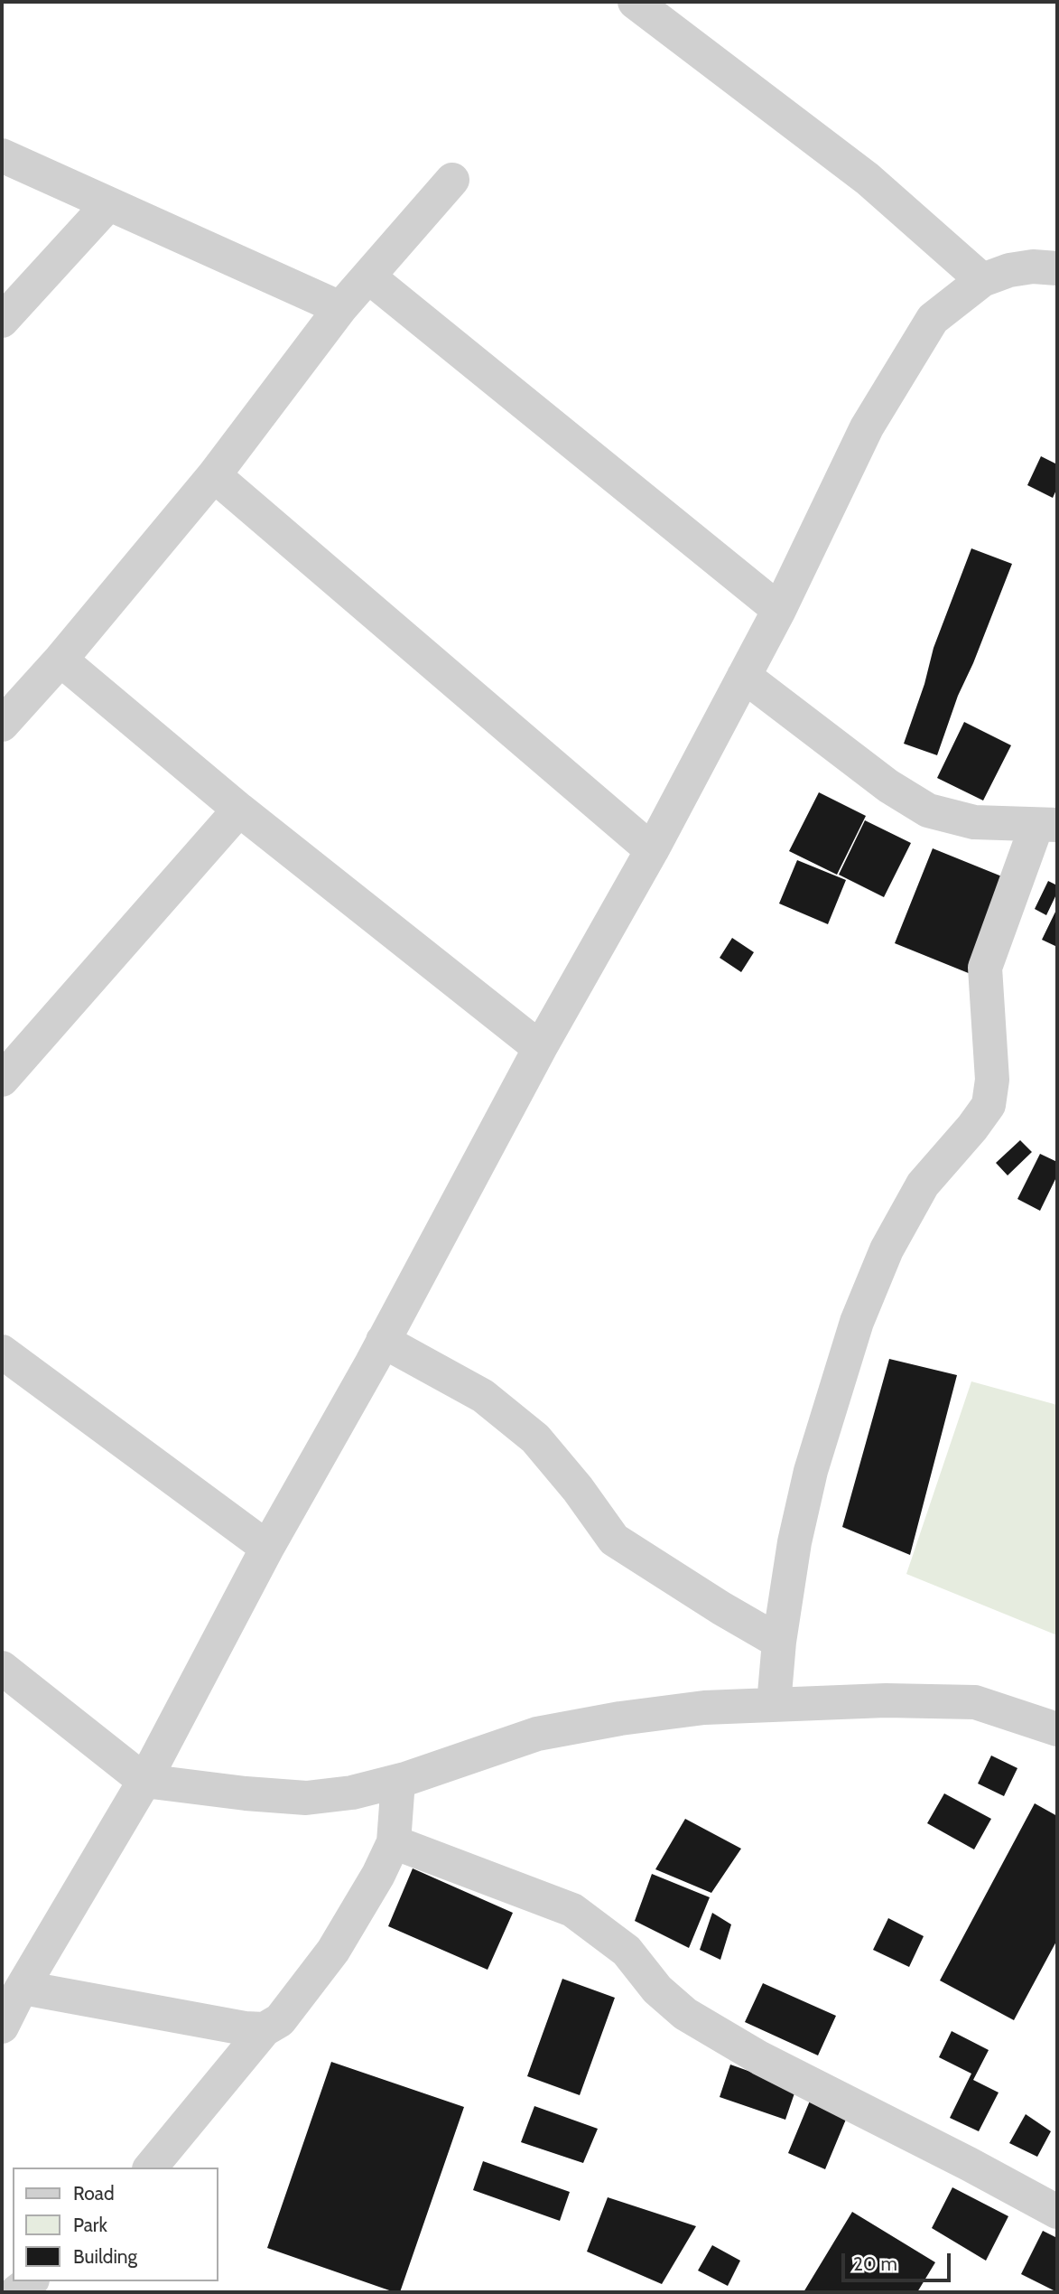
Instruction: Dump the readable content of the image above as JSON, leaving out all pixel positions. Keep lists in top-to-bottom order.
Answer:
{
  "legend": ["Road", "Park", "Building"],
  "scale_bar": "20 m"
}
